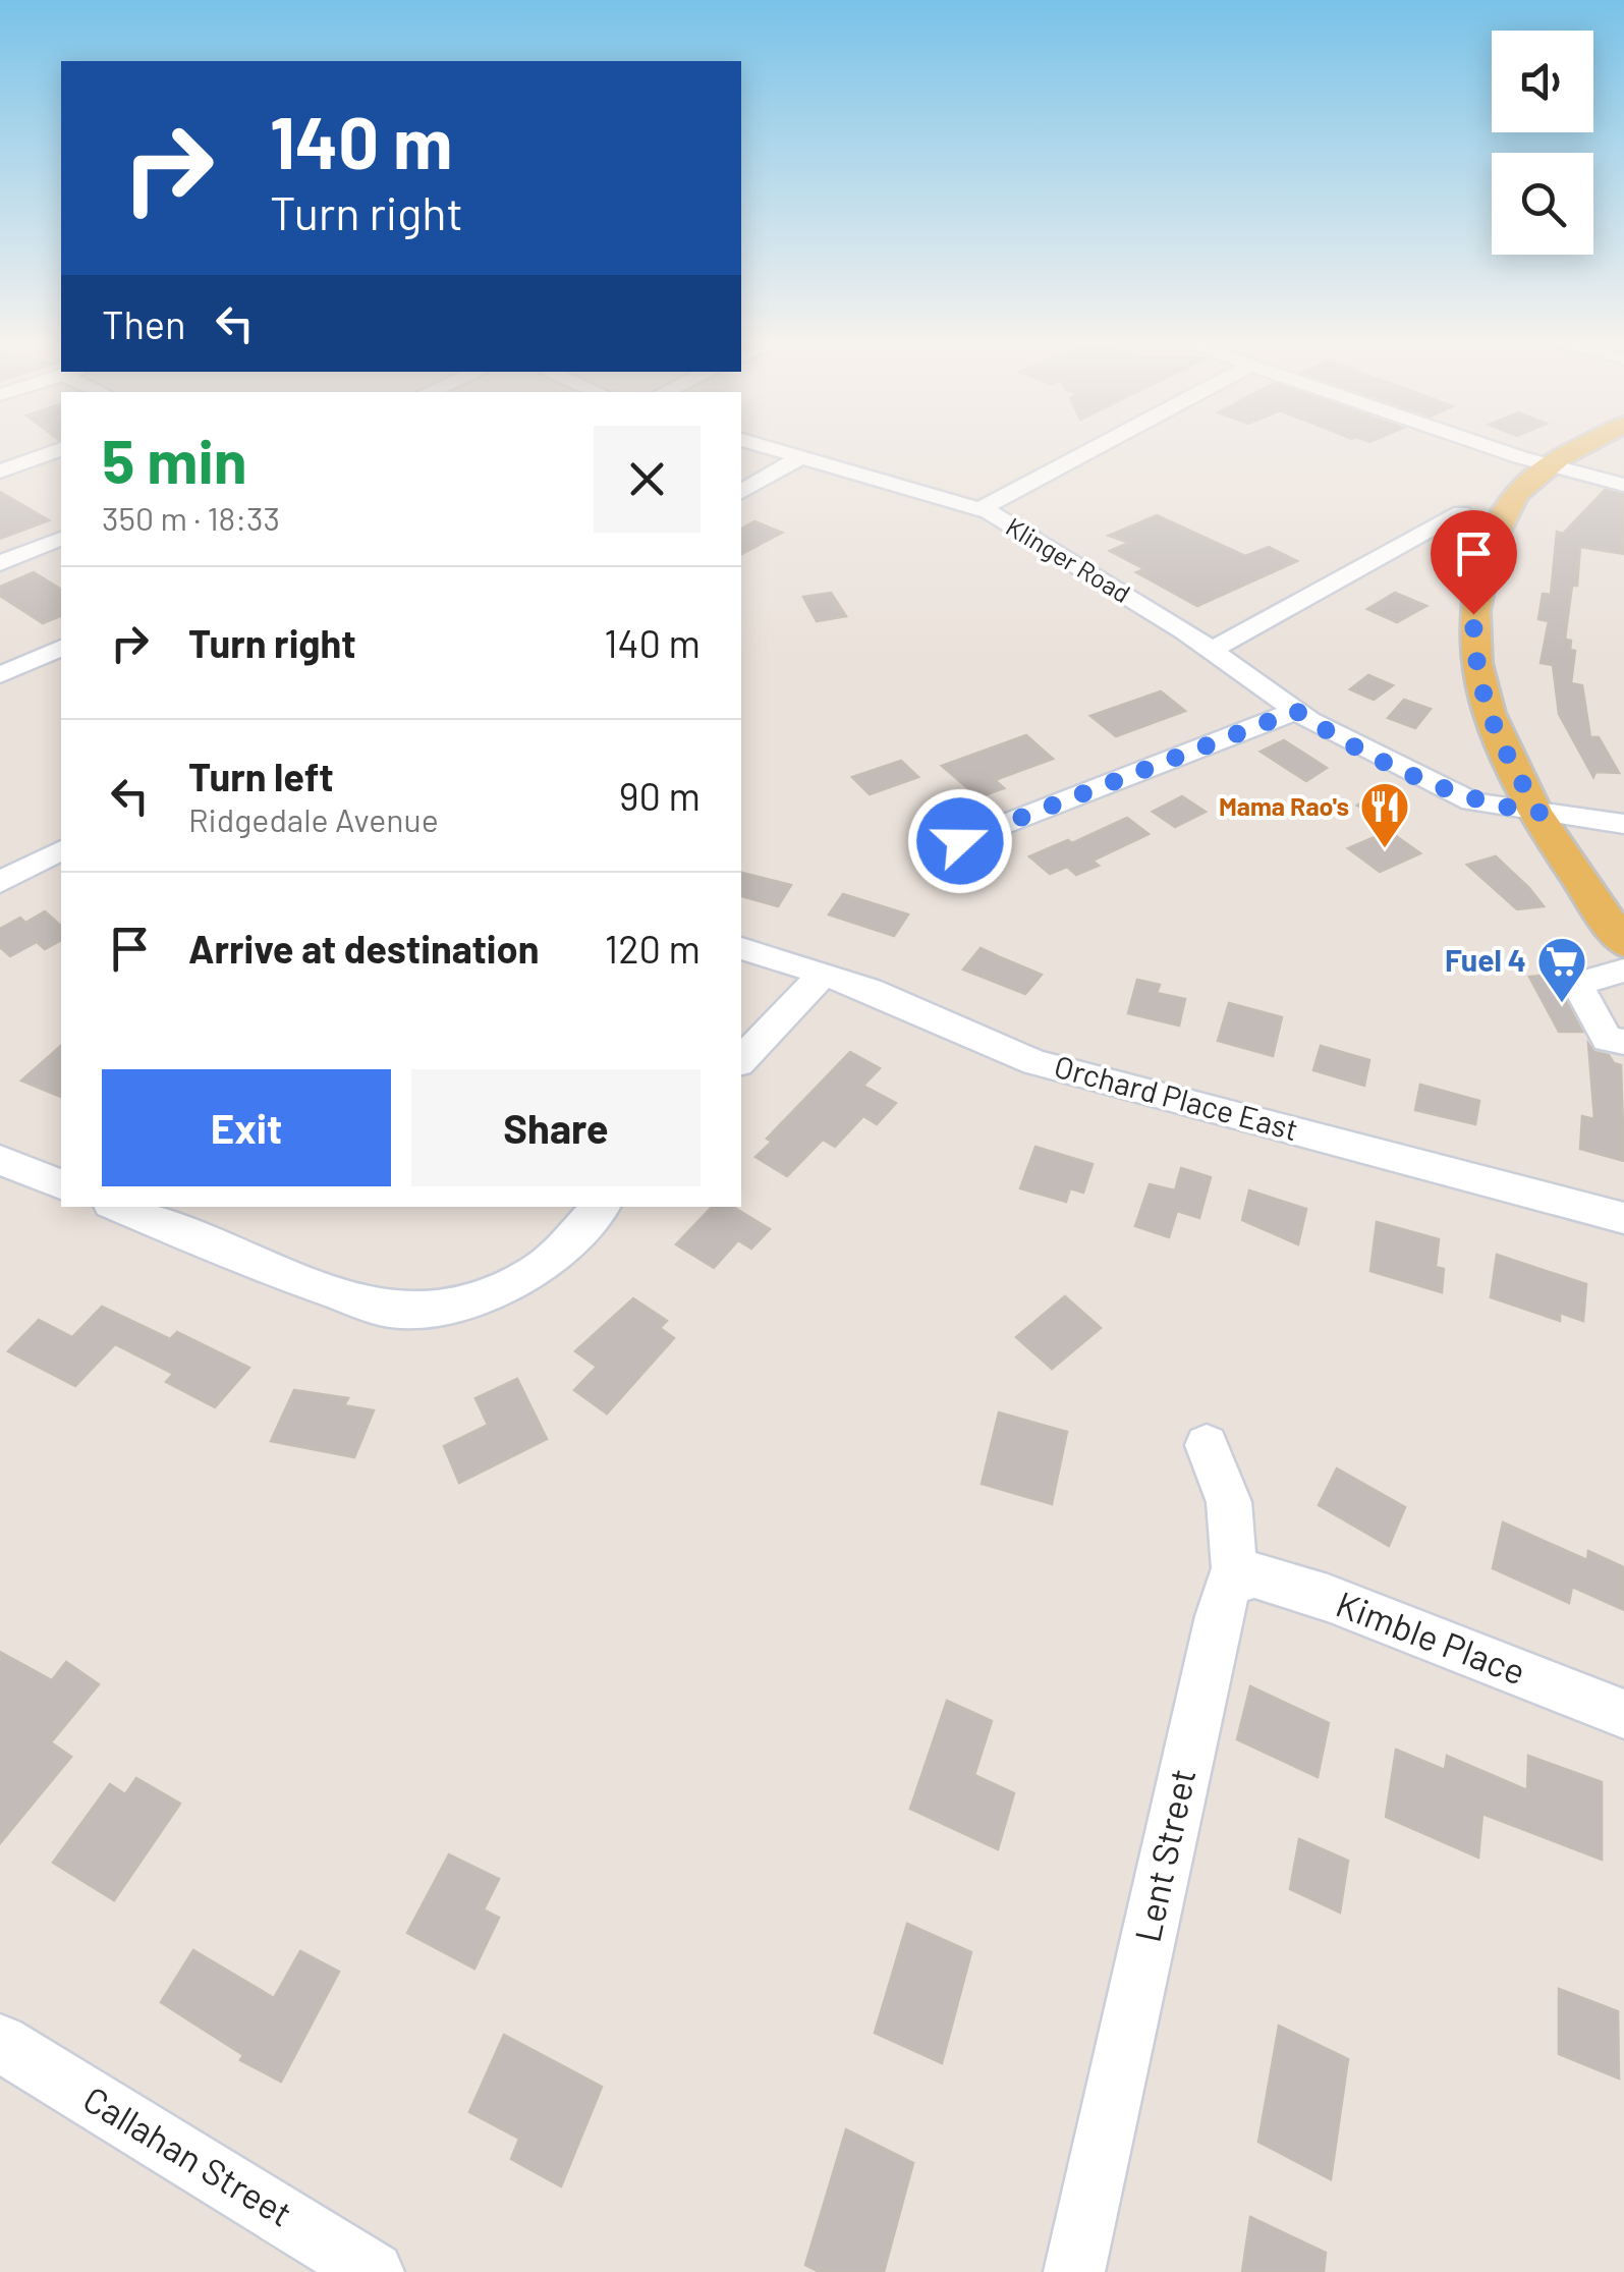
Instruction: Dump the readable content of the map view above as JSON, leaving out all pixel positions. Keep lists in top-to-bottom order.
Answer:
{
  "streets": {
    "street": [
      "Klinger Road",
      "Orchard Place East",
      "Kimble Place",
      "Lent Street",
      "Callahan Street"
    ]
  },
  "crossings": [
    ["Kimble Place", "Lent Street"]
  ],
  "places": {
    "restaurant": ["Mama Rao's"],
    "supermarket": ["Fuel 4"]
  },
  "page": {
    "turn": ["140 m", "Turn right"],
    "then": "Then",
    "heading": ["5 min", "350 m · 18:33"],
    "list": [
      {
        "name": "Turn right",
        "value": "140 m"
      },
      {
        "name": "Turn left",
        "note": "Ridgedale Avenue",
        "value": "90 m"
      },
      {
        "name": "Arrive at destination",
        "value": "120 m"
      }
    ],
    "buttons": ["Exit", "Share"]
  }
}
